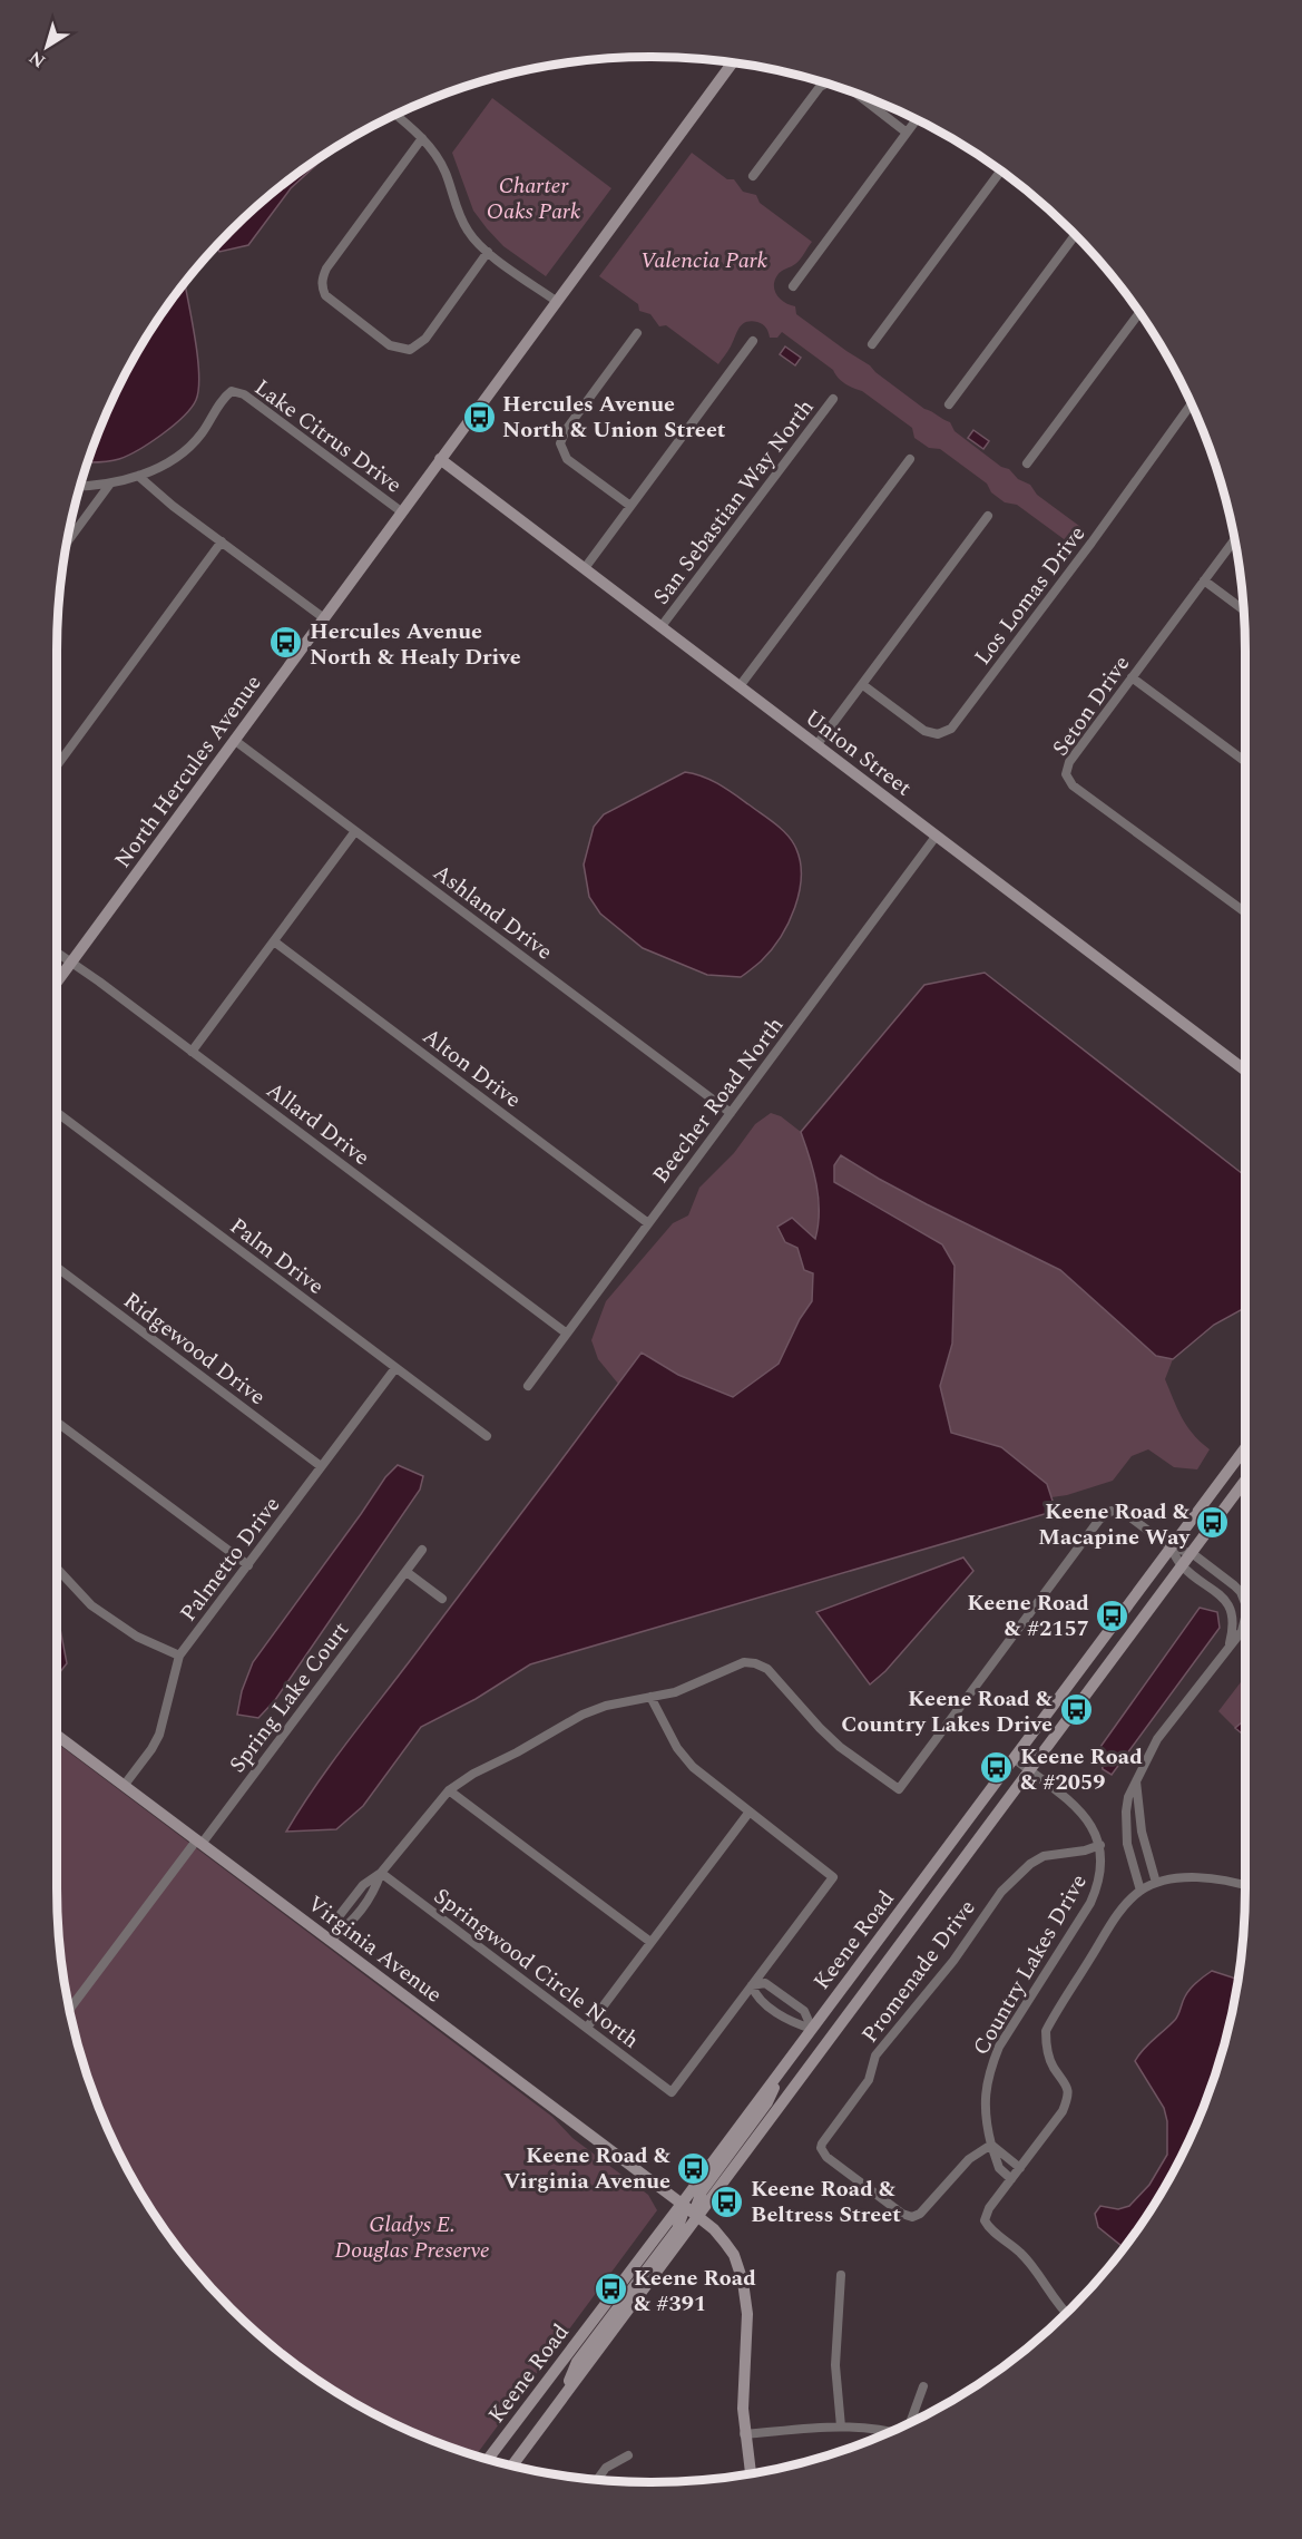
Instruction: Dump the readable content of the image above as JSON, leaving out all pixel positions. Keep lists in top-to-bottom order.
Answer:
{
  "streets": {
    "street": [
      "Lake Citrus Drive",
      "San Sebastian Way North",
      "Los Lomas Drive",
      "Seton Drive",
      "Union Street",
      "North Hercules Avenue",
      "Ashland Drive",
      "Alton Drive",
      "Beecher Road North",
      "Allard Drive",
      "Palm Drive",
      "Ridgewood Drive",
      "Palmetto Drive",
      "Spring Lake Court",
      "Keene Road",
      "Virginia Avenue",
      "Country Lakes Drive",
      "Springwood Circle North",
      "Promenade Drive"
    ]
  },
  "crossings": [
    ["Lake Citrus Drive", "North Hercules Avenue"],
    ["San Sebastian Way North", "Union Street"],
    ["Union Street", "North Hercules Avenue"],
    ["Union Street", "Beecher Road North"],
    ["North Hercules Avenue", "Ashland Drive"],
    ["North Hercules Avenue", "Allard Drive"],
    ["Ashland Drive", "Beecher Road North"],
    ["Alton Drive", "Beecher Road North"],
    ["Beecher Road North", "Allard Drive"],
    ["Palm Drive", "Palmetto Drive"],
    ["Ridgewood Drive", "Palmetto Drive"],
    ["Palmetto Drive", "Virginia Avenue"],
    ["Spring Lake Court", "Virginia Avenue"],
    ["Keene Road", "Virginia Avenue"],
    ["Keene Road", "Country Lakes Drive"],
    ["Country Lakes Drive", "Promenade Drive"]
  ],
  "parks": ["Charter Oaks Park", "Valencia Park", "Gladys E. Douglas Preserve"],
  "places": {
    "bus stop": [
      "Hercules Avenue North & Union Street",
      "Hercules Avenue North & Healy Drive",
      "Keene Road & Macapine Way",
      "Keene Road & #2157",
      "Keene Road & Country Lakes Drive",
      "Keene Road & #2059",
      "Keene Road & Virginia Avenue",
      "Keene Road & Beltress Street",
      "Keene Road & #391"
    ]
  },
  "north": "bottom left"
}
